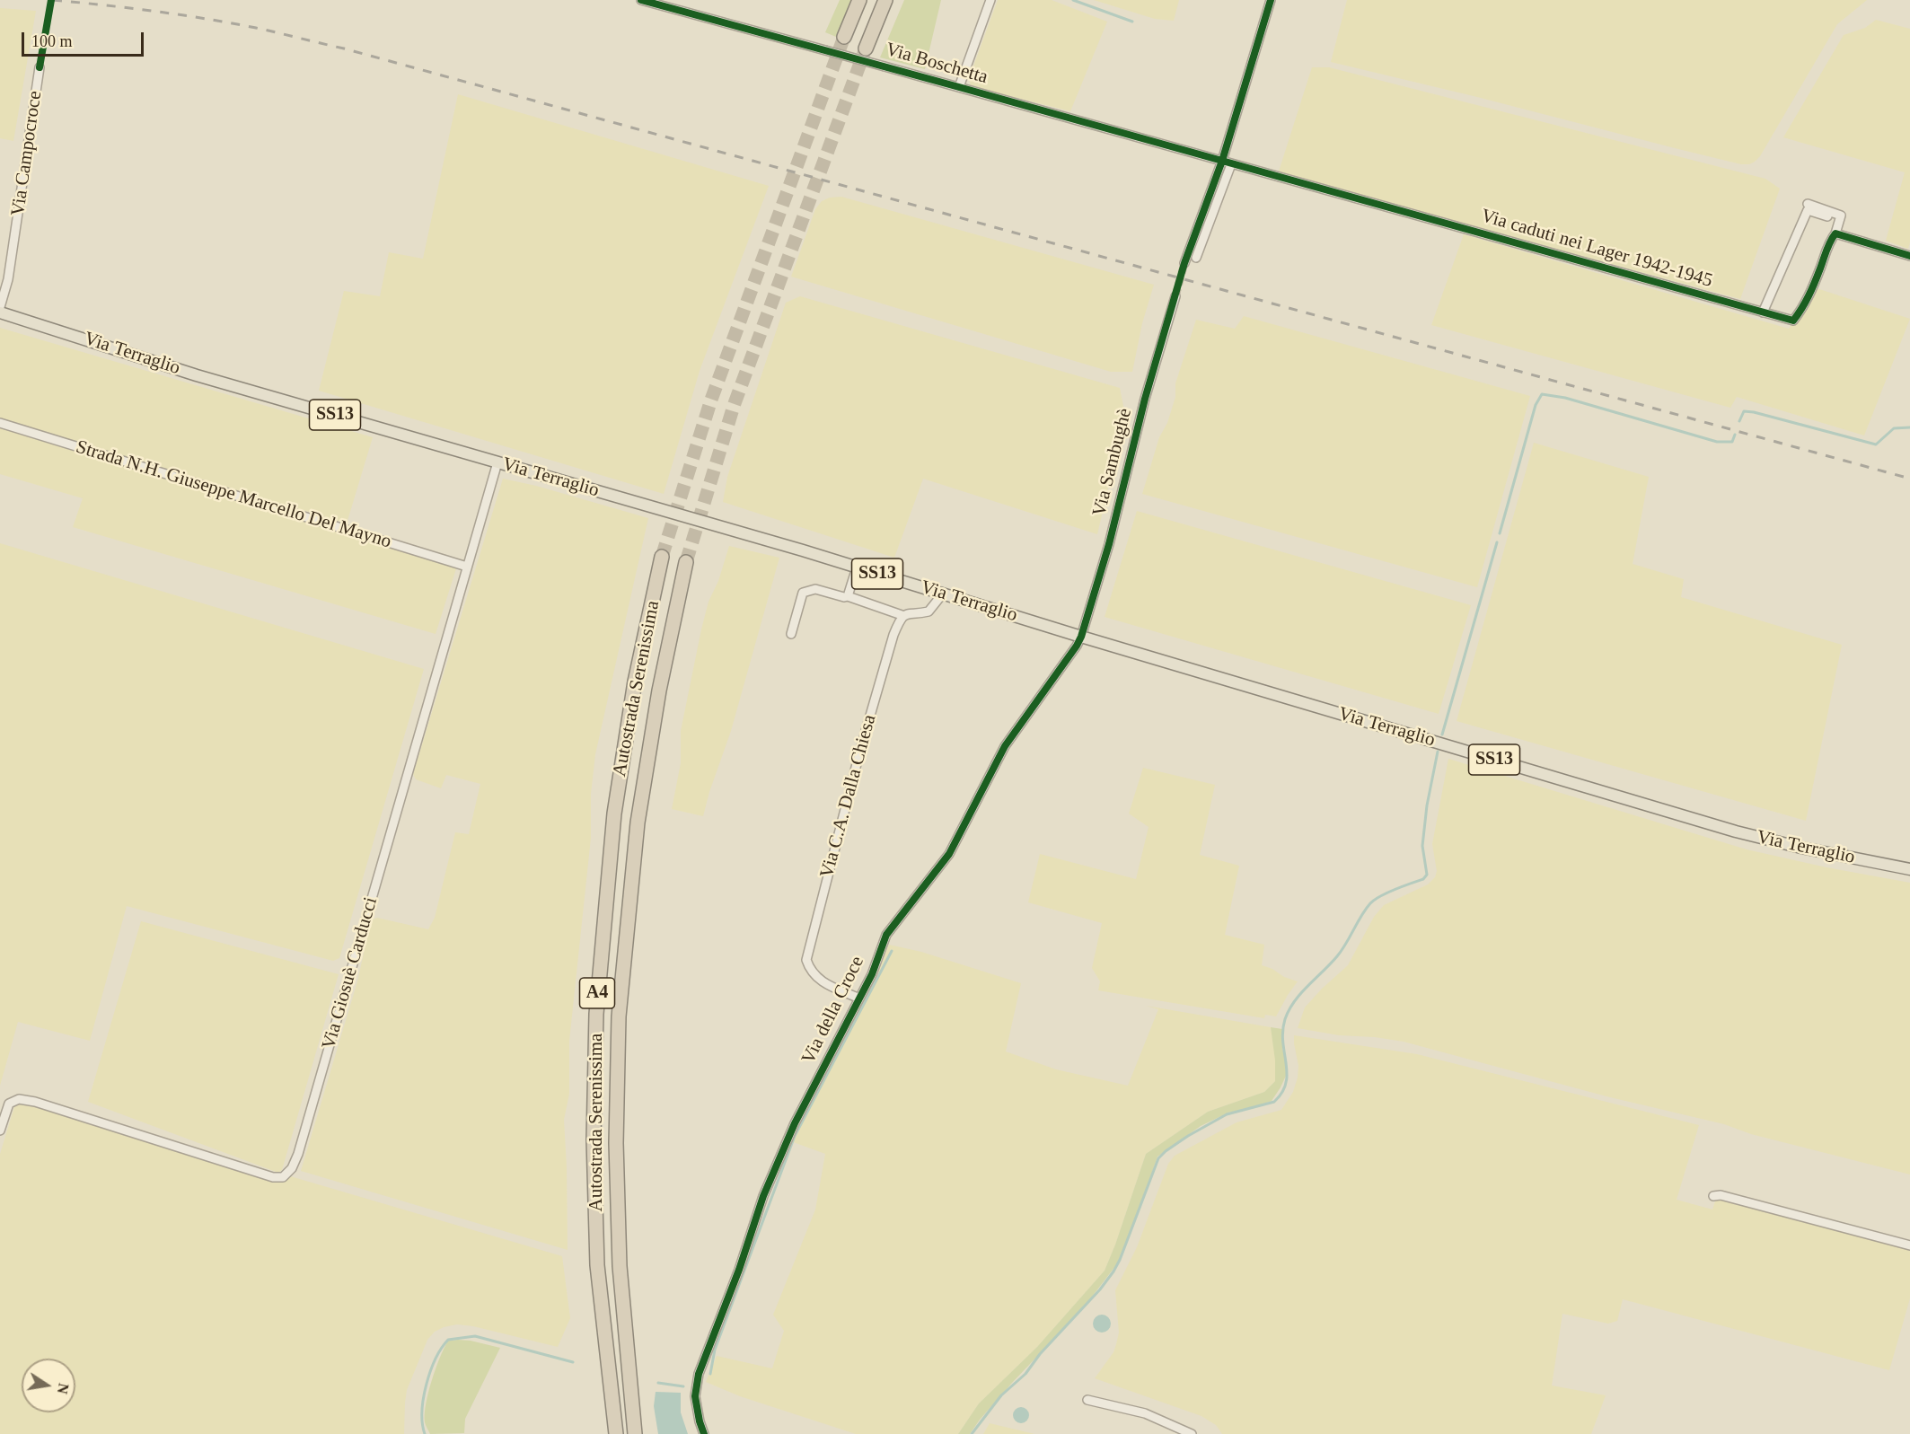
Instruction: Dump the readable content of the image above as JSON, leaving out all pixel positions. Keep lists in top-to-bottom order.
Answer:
{
  "streets": {
    "highway": ["Autostrada Serenissima", "A4"],
    "main road": ["Via Terraglio", "SS13"],
    "street": [
      "Via Boschetta",
      "Via Campocroce",
      "Via caduti nei Lager 1942-1945",
      "Via Sambughè",
      "Strada N.H. Giuseppe Marcello Del Mayno",
      "Via C.A. Dalla Chiesa",
      "Via Giosuè Carducci",
      "Via della Croce"
    ]
  },
  "crossings": [
    ["Via Boschetta", "Via caduti nei Lager 1942-1945"],
    ["Via Terraglio", "Via Sambughè"],
    ["Via Terraglio", "Via Giosuè Carducci"],
    ["Via Terraglio", "Via della Croce"],
    ["Via Sambughè", "Via della Croce"],
    ["Strada N.H. Giuseppe Marcello Del Mayno", "Via Giosuè Carducci"],
    ["Via C.A. Dalla Chiesa", "Via della Croce"]
  ],
  "scale_bar": "100 m",
  "north": "right"
}
